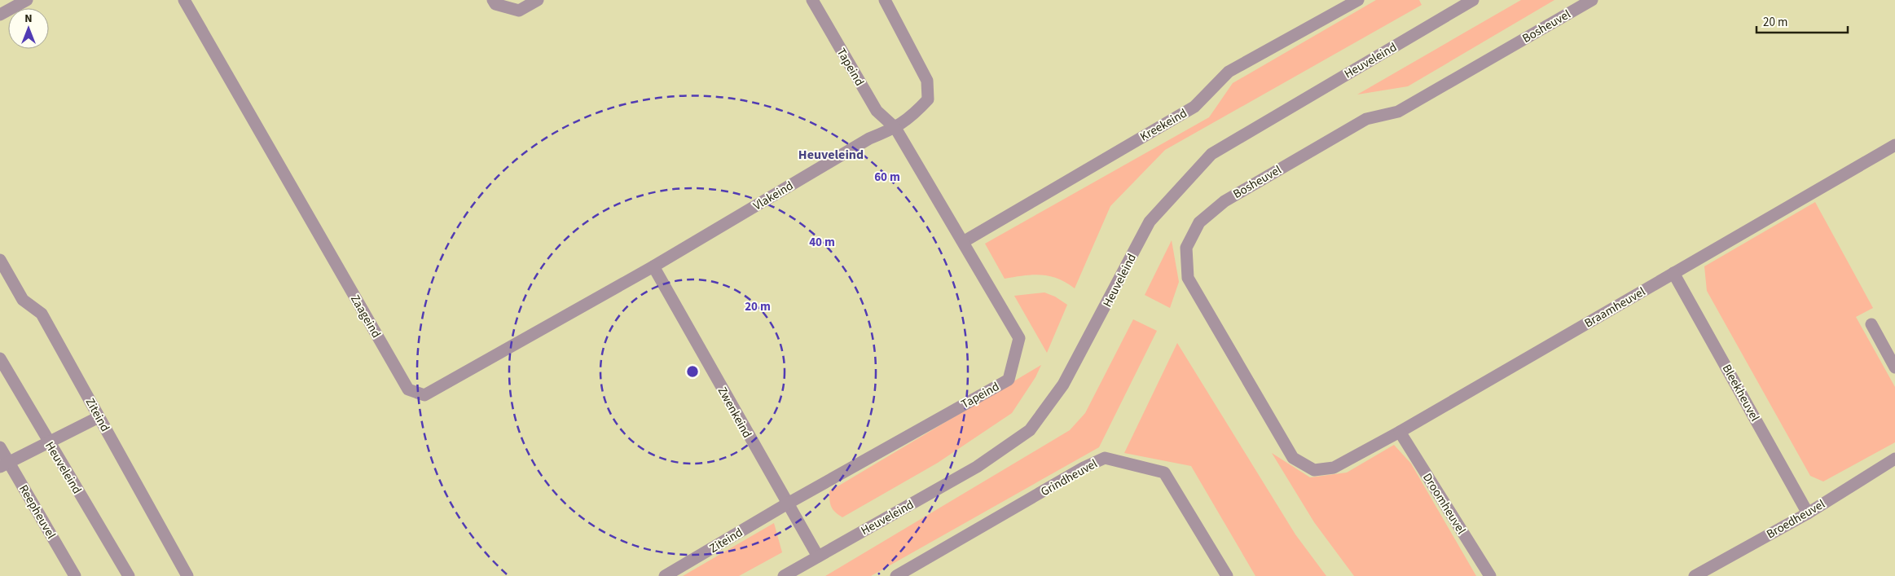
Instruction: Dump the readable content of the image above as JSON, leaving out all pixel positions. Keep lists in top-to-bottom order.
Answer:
{
  "streets": {
    "street": [
      "Bosheuvel",
      "Heuveleind",
      "Tapeind",
      "Kreekeind",
      "Vlakeind",
      "Braamheuvel",
      "Zaageind",
      "Bleekheuvel",
      "Zwenkeind",
      "Ziteind",
      "Grindheuvel",
      "Droomheuvel",
      "Reepheuvel",
      "Broedheuvel"
    ]
  },
  "crossings": [
    ["Bosheuvel", "Braamheuvel"],
    ["Heuveleind", "Zwenkeind"],
    ["Tapeind", "Kreekeind"],
    ["Tapeind", "Vlakeind"],
    ["Tapeind", "Zwenkeind"],
    ["Tapeind", "Ziteind"],
    ["Vlakeind", "Zaageind"],
    ["Vlakeind", "Zwenkeind"],
    ["Braamheuvel", "Bleekheuvel"],
    ["Braamheuvel", "Droomheuvel"],
    ["Zaageind", "Zwenkeind"],
    ["Bleekheuvel", "Broedheuvel"],
    ["Zwenkeind", "Ziteind"]
  ],
  "districts": ["Heuveleind"],
  "scale_bar": "20 m",
  "north": "top",
  "rings": ["60 m", "40 m", "20 m"]
}
